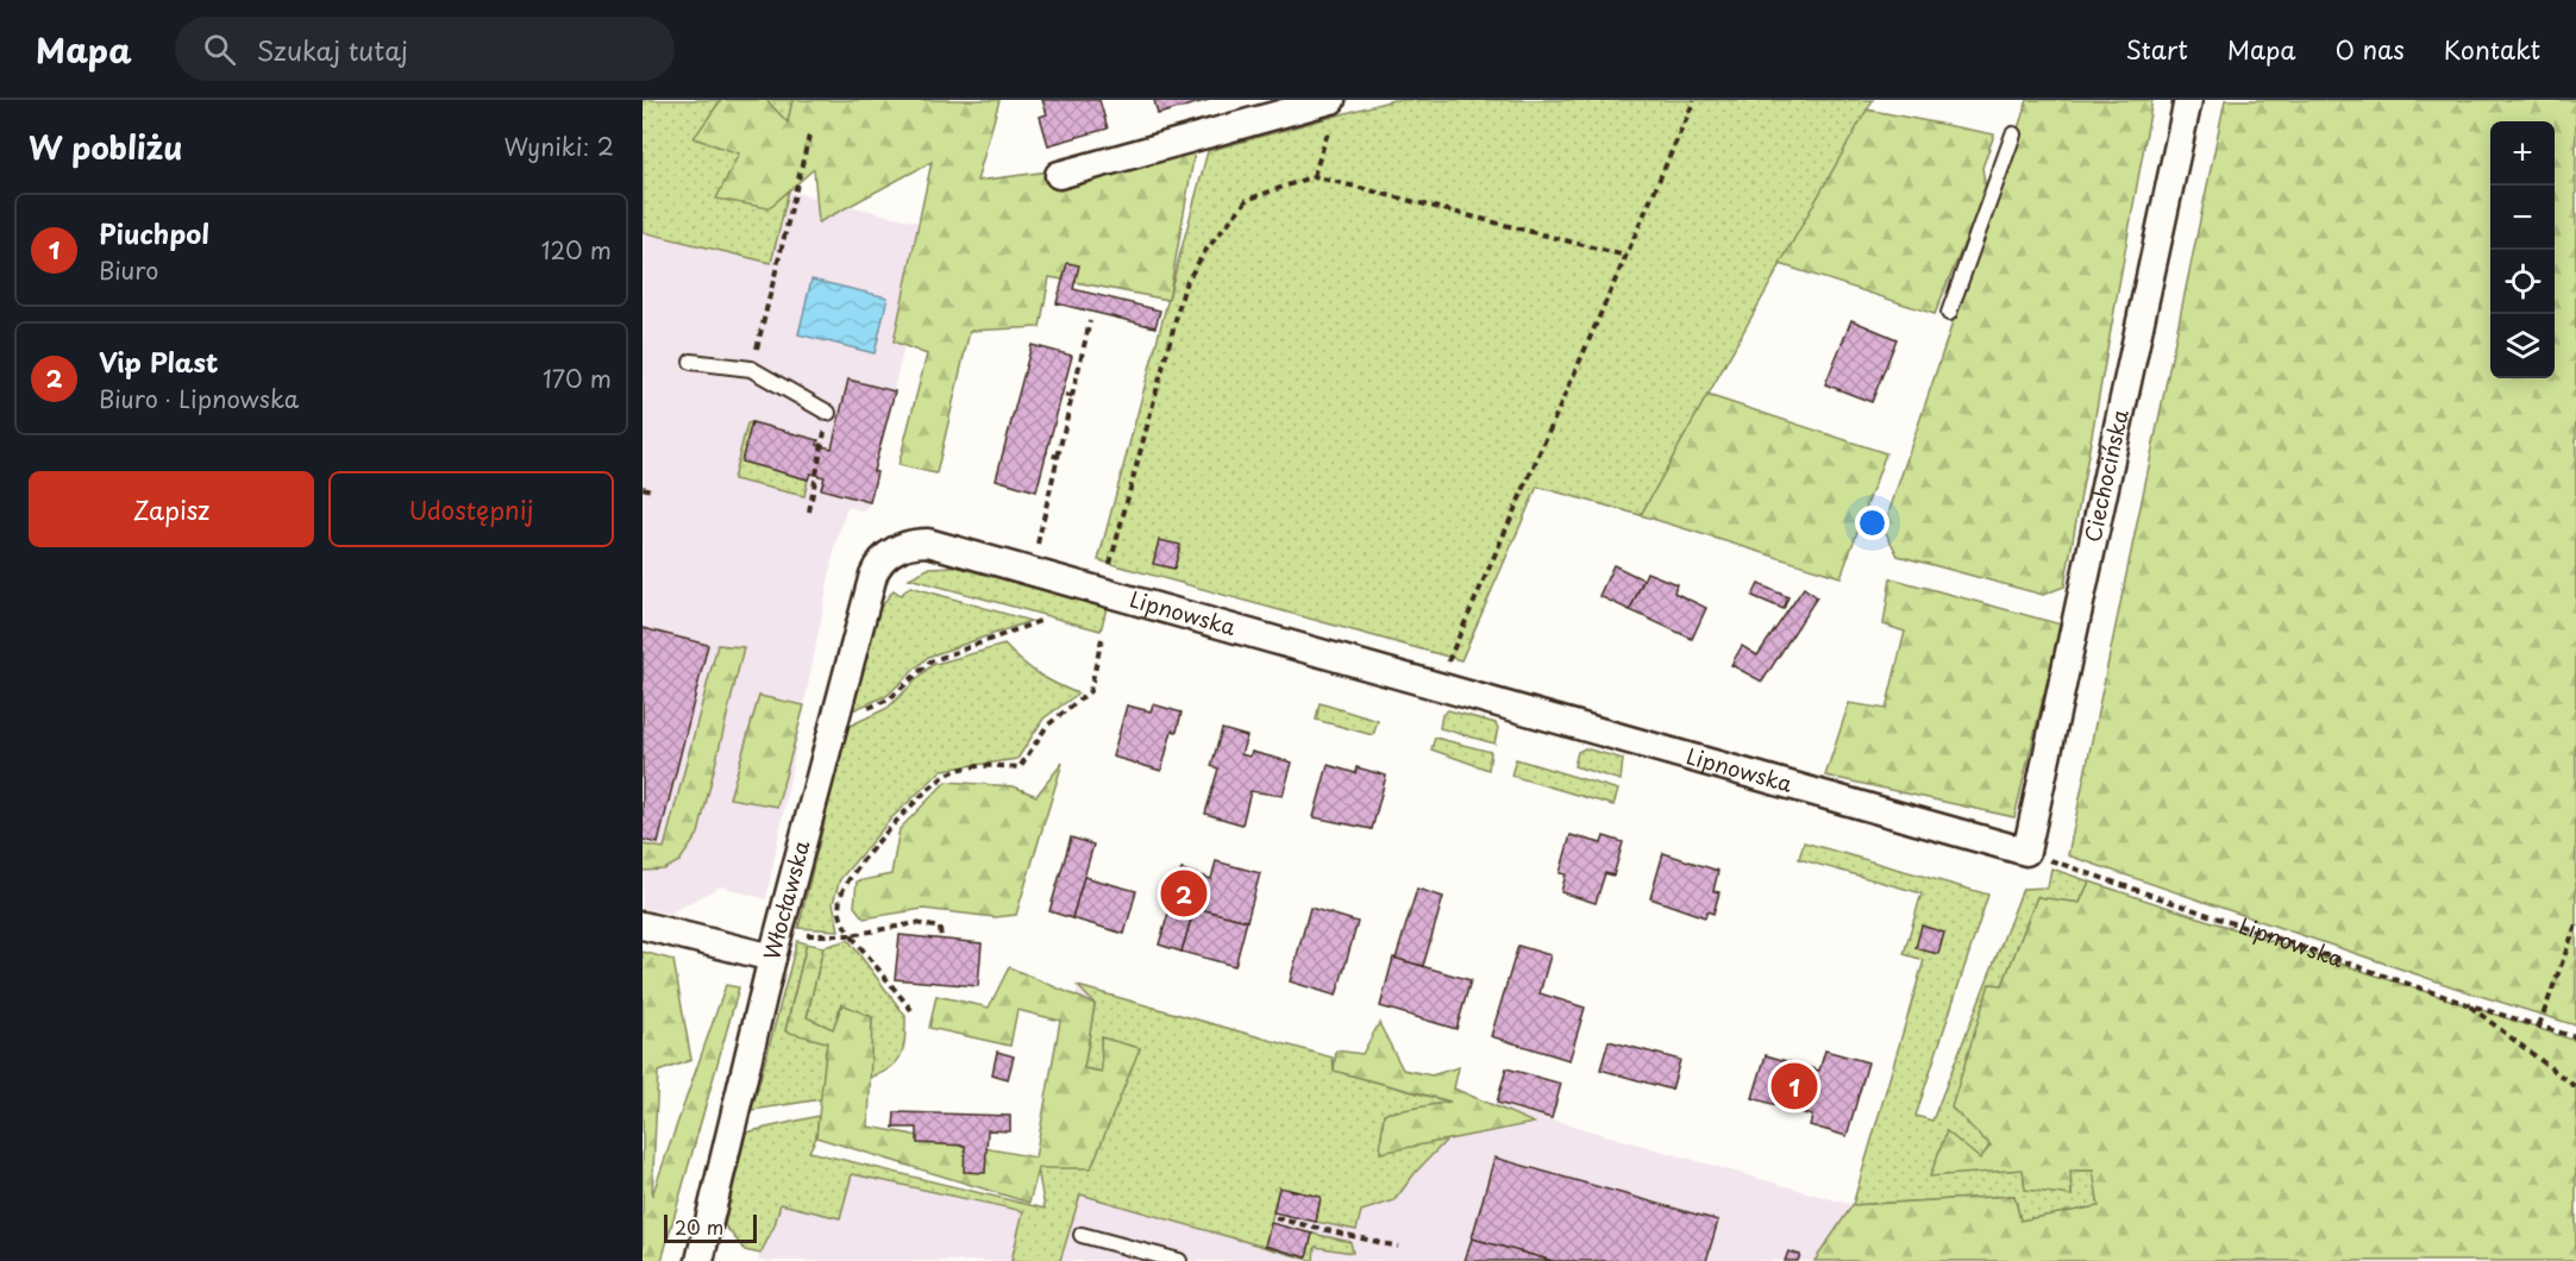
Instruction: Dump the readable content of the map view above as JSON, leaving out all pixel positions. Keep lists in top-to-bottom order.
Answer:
{
  "streets": {
    "street": ["Ciechocińska", "Lipnowska", "Włocławska"]
  },
  "crossings": [
    ["Ciechocińska", "Lipnowska"],
    ["Lipnowska", "Włocławska"]
  ],
  "scale_bar": "20 m",
  "page": {
    "header": "Mapa",
    "search": "Szukaj tutaj",
    "nav": [
      "Start",
      "Mapa",
      "O nas",
      "Kontakt"
    ],
    "heading": ["W pobliżu", "Wyniki: 2"],
    "map_buttons": ["+", "−"],
    "list": [
      {
        "mark": "1",
        "name": "Piuchpol",
        "note": "Biuro",
        "value": "120 m"
      },
      {
        "mark": "2",
        "name": "Vip Plast",
        "note": "Biuro · Lipnowska",
        "value": "170 m"
      }
    ],
    "buttons": ["Zapisz", "Udostępnij"],
    "pins": ["2", "1"],
    "scale": "20 m"
  }
}
